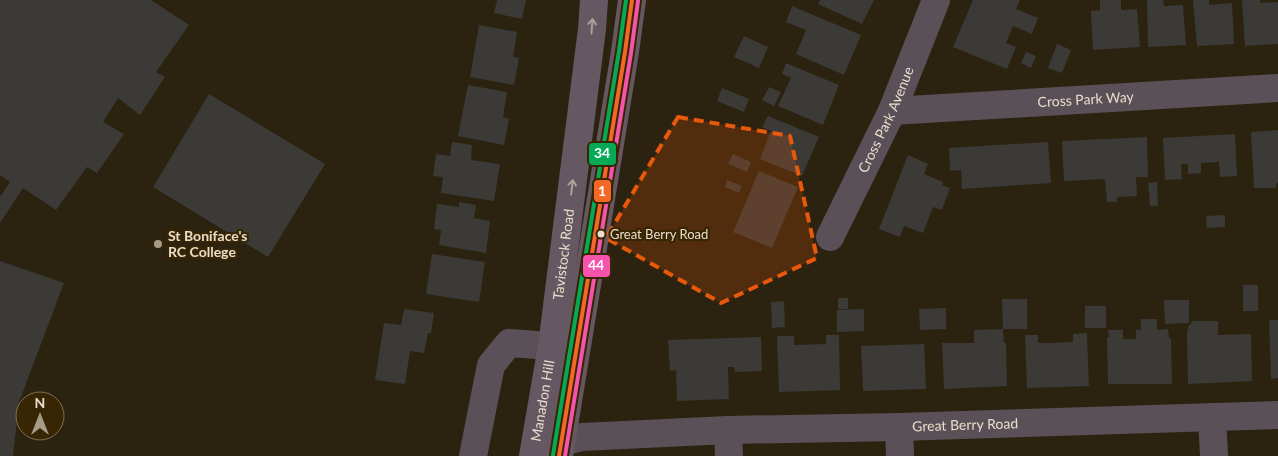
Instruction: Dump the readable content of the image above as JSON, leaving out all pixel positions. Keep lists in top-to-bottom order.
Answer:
{
  "streets": {
    "highway": ["Tavistock Road", "Manadon Hill"],
    "street": ["Cross Park Way", "Cross Park Avenue", "Great Berry Road"]
  },
  "crossings": [
    ["Cross Park Way", "Cross Park Avenue"],
    ["Tavistock Road", "Manadon Hill"],
    ["Manadon Hill", "Great Berry Road"]
  ],
  "places": ["Great Berry Road", "St Boniface's RC College"],
  "lines": ["transit line 1", "transit line 34", "transit line 44"],
  "north": "top"
}
